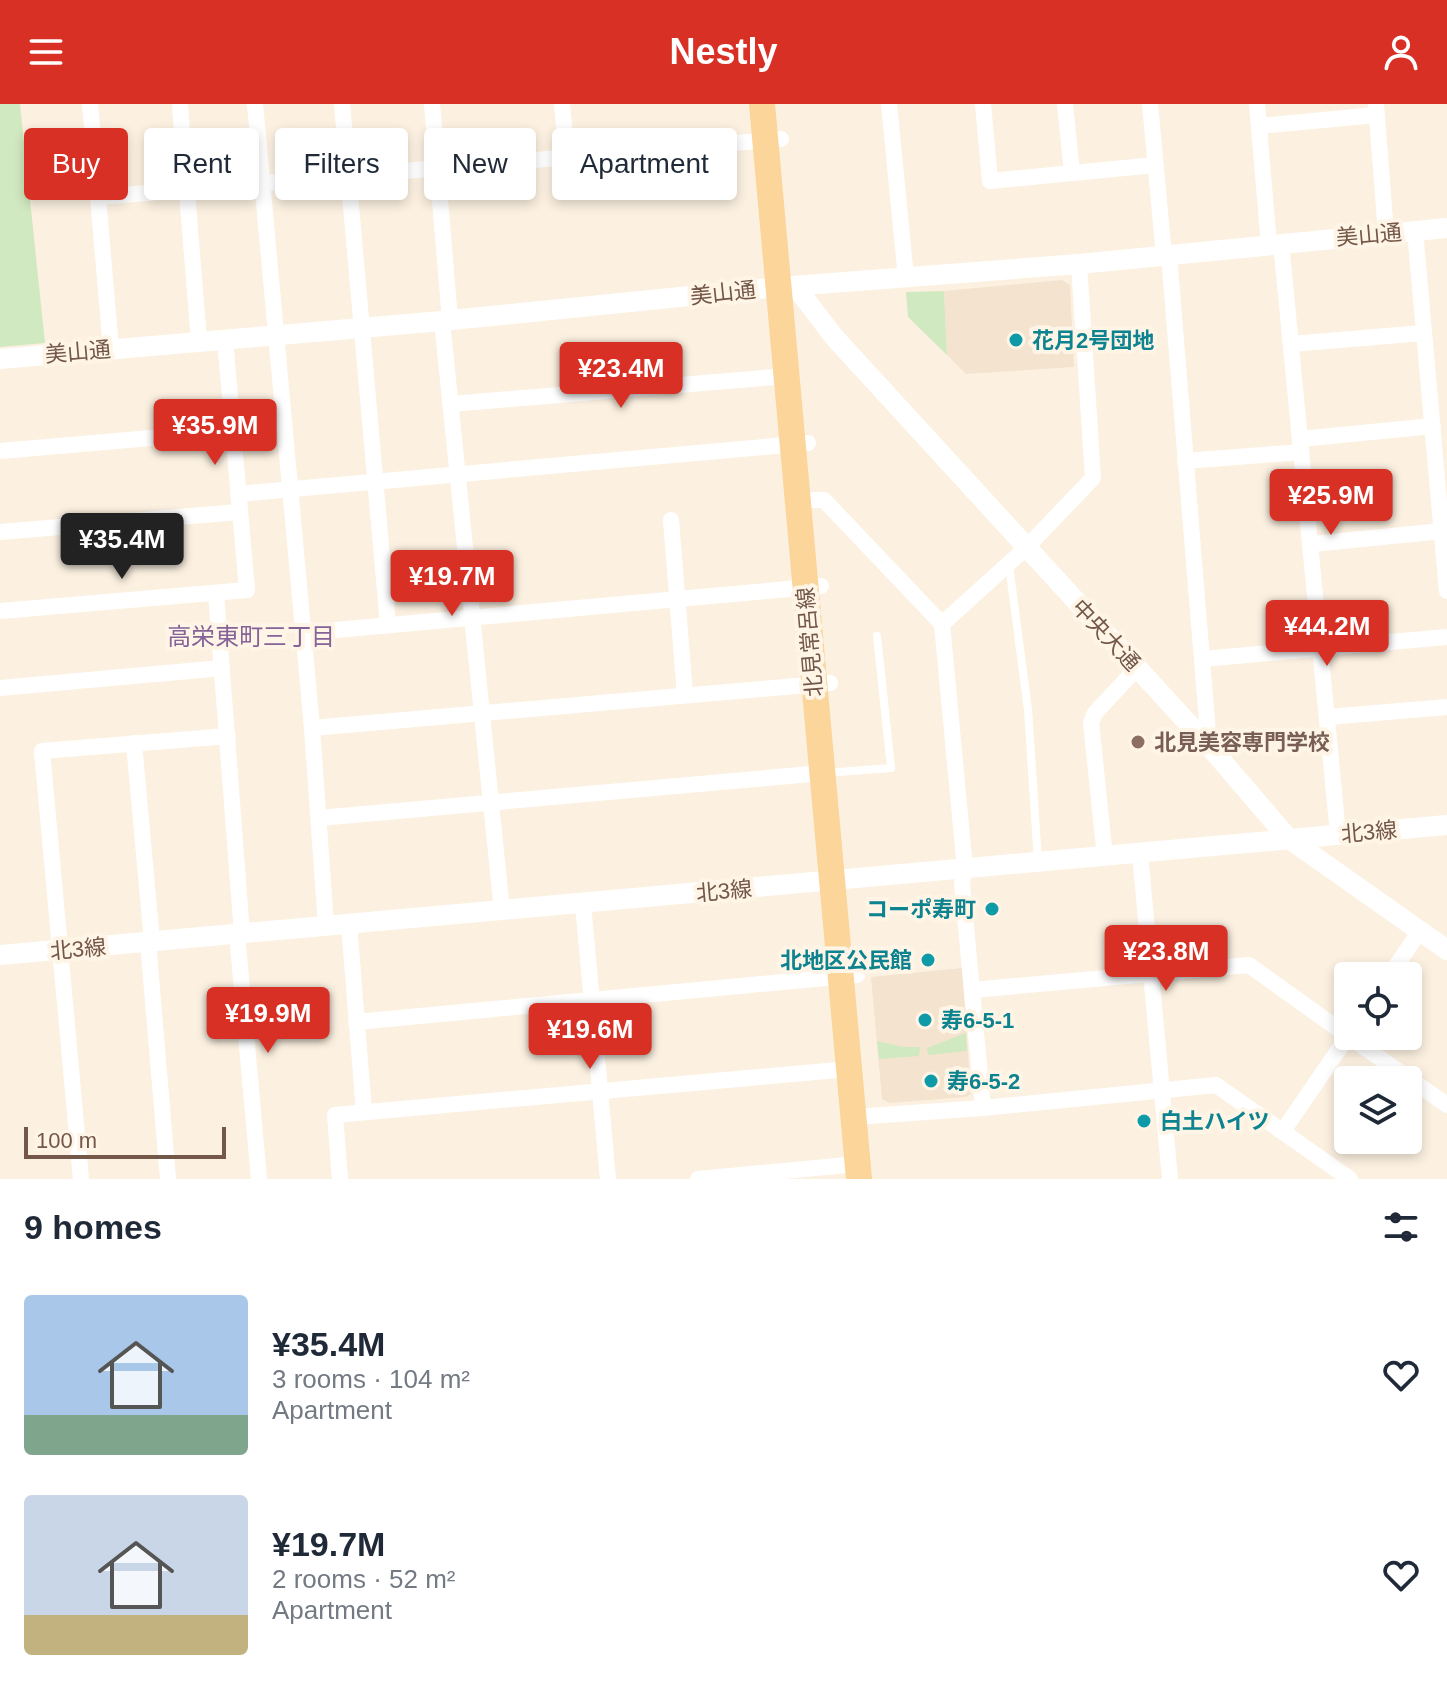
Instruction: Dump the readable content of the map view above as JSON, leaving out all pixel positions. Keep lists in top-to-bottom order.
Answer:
{
  "streets": {
    "main road": ["北見常呂線"],
    "street": ["美山通", "中央大通", "北3線"]
  },
  "crossings": [
    ["美山通", "中央大通"],
    ["美山通", "北見常呂線"],
    ["中央大通", "北見常呂線"],
    ["中央大通", "北3線"],
    ["北見常呂線", "北3線"]
  ],
  "districts": ["高栄東町三丁目"],
  "places": [
    "花月2号団地",
    "北見美容専門学校",
    "コーポ寿町",
    "北地区公民館",
    "寿6-5-1",
    "寿6-5-2",
    "白土ハイツ"
  ],
  "scale_bar": "100 m",
  "page": {
    "header": "Nestly",
    "chip": [
      "Buy",
      "Rent",
      "Filters",
      "New",
      "Apartment"
    ],
    "price": [
      "¥23.4M",
      "¥35.9M",
      "¥25.9M",
      "¥35.4M",
      "¥19.7M",
      "¥44.2M",
      "¥23.8M",
      "¥19.9M",
      "¥19.6M"
    ],
    "scale": "100 m",
    "heading": "9 homes",
    "list": [
      {
        "name": "¥35.4M",
        "note": "3 rooms · 104 m² · Apartment"
      },
      {
        "name": "¥19.7M",
        "note": "2 rooms · 52 m² · Apartment"
      }
    ]
  }
}
